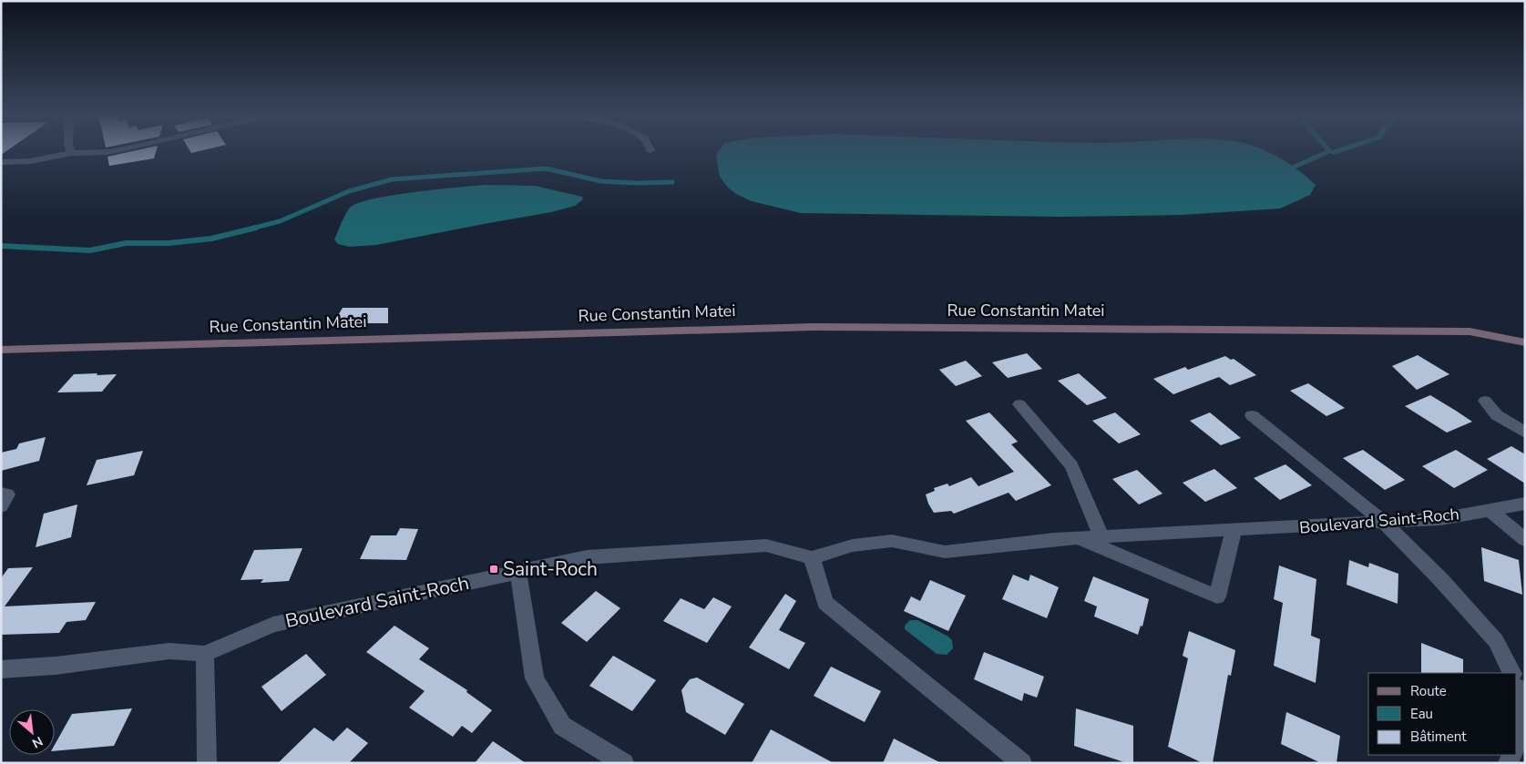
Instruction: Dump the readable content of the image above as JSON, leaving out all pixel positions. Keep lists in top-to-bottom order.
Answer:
{
  "streets": {
    "street": ["Rue Constantin Matei", "Boulevard Saint-Roch"]
  },
  "places": {
    "transit": ["Saint-Roch"]
  },
  "legend": ["Route", "Eau", "Bâtiment"],
  "north": "bottom right"
}
